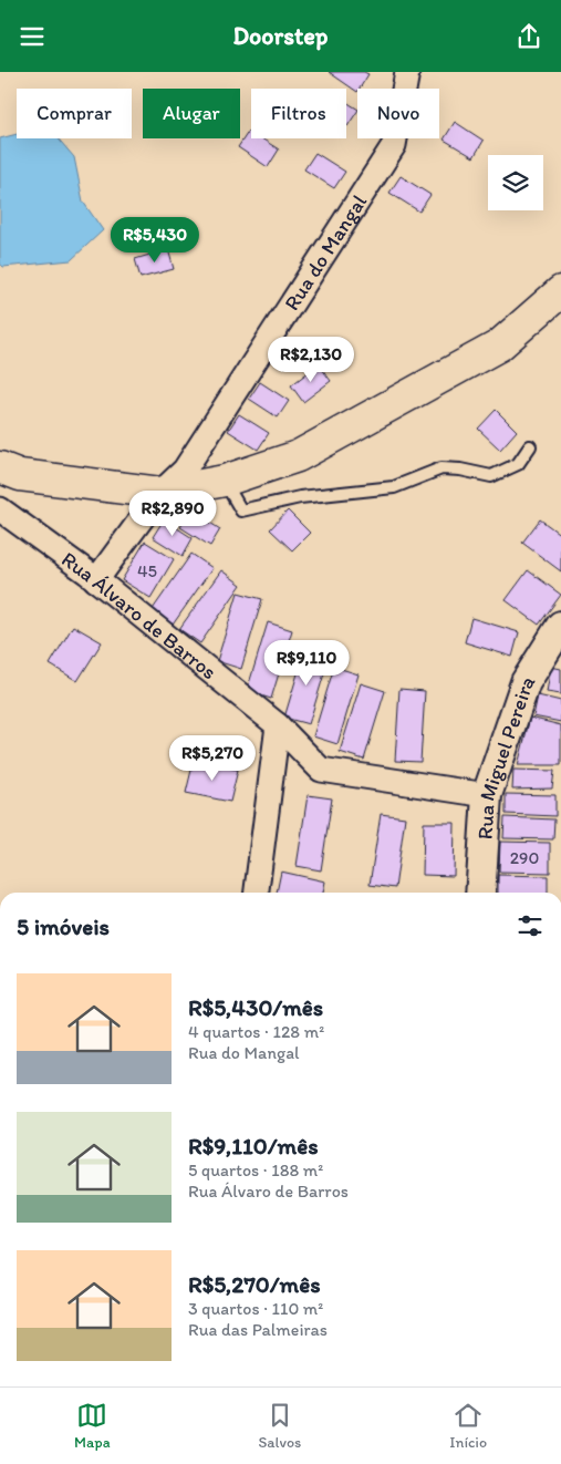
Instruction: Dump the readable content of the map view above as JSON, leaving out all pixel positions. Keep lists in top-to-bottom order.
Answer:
{
  "streets": {
    "street": ["Rua do Mangal", "Rua Álvaro de Barros", "Rua Miguel Pereira"]
  },
  "crossings": [
    ["Rua do Mangal", "Rua Álvaro de Barros"],
    ["Rua Álvaro de Barros", "Rua Miguel Pereira"]
  ],
  "house_numbers": ["45", "290"],
  "page": {
    "header": "Doorstep",
    "chip": [
      "Comprar",
      "Alugar",
      "Filtros",
      "Novo"
    ],
    "price": [
      "R$5,430",
      "R$2,130",
      "R$2,890",
      "R$9,110",
      "R$5,270"
    ],
    "heading": "5 imóveis",
    "list": [
      {
        "name": "R$5,430/mês",
        "note": "4 quartos · 128 m² · Rua do Mangal"
      },
      {
        "name": "R$9,110/mês",
        "note": "5 quartos · 188 m² · Rua Álvaro de Barros"
      },
      {
        "name": "R$5,270/mês",
        "note": "3 quartos · 110 m² · Rua das Palmeiras"
      }
    ],
    "tabs": ["Mapa", "Salvos", "Início"]
  }
}
